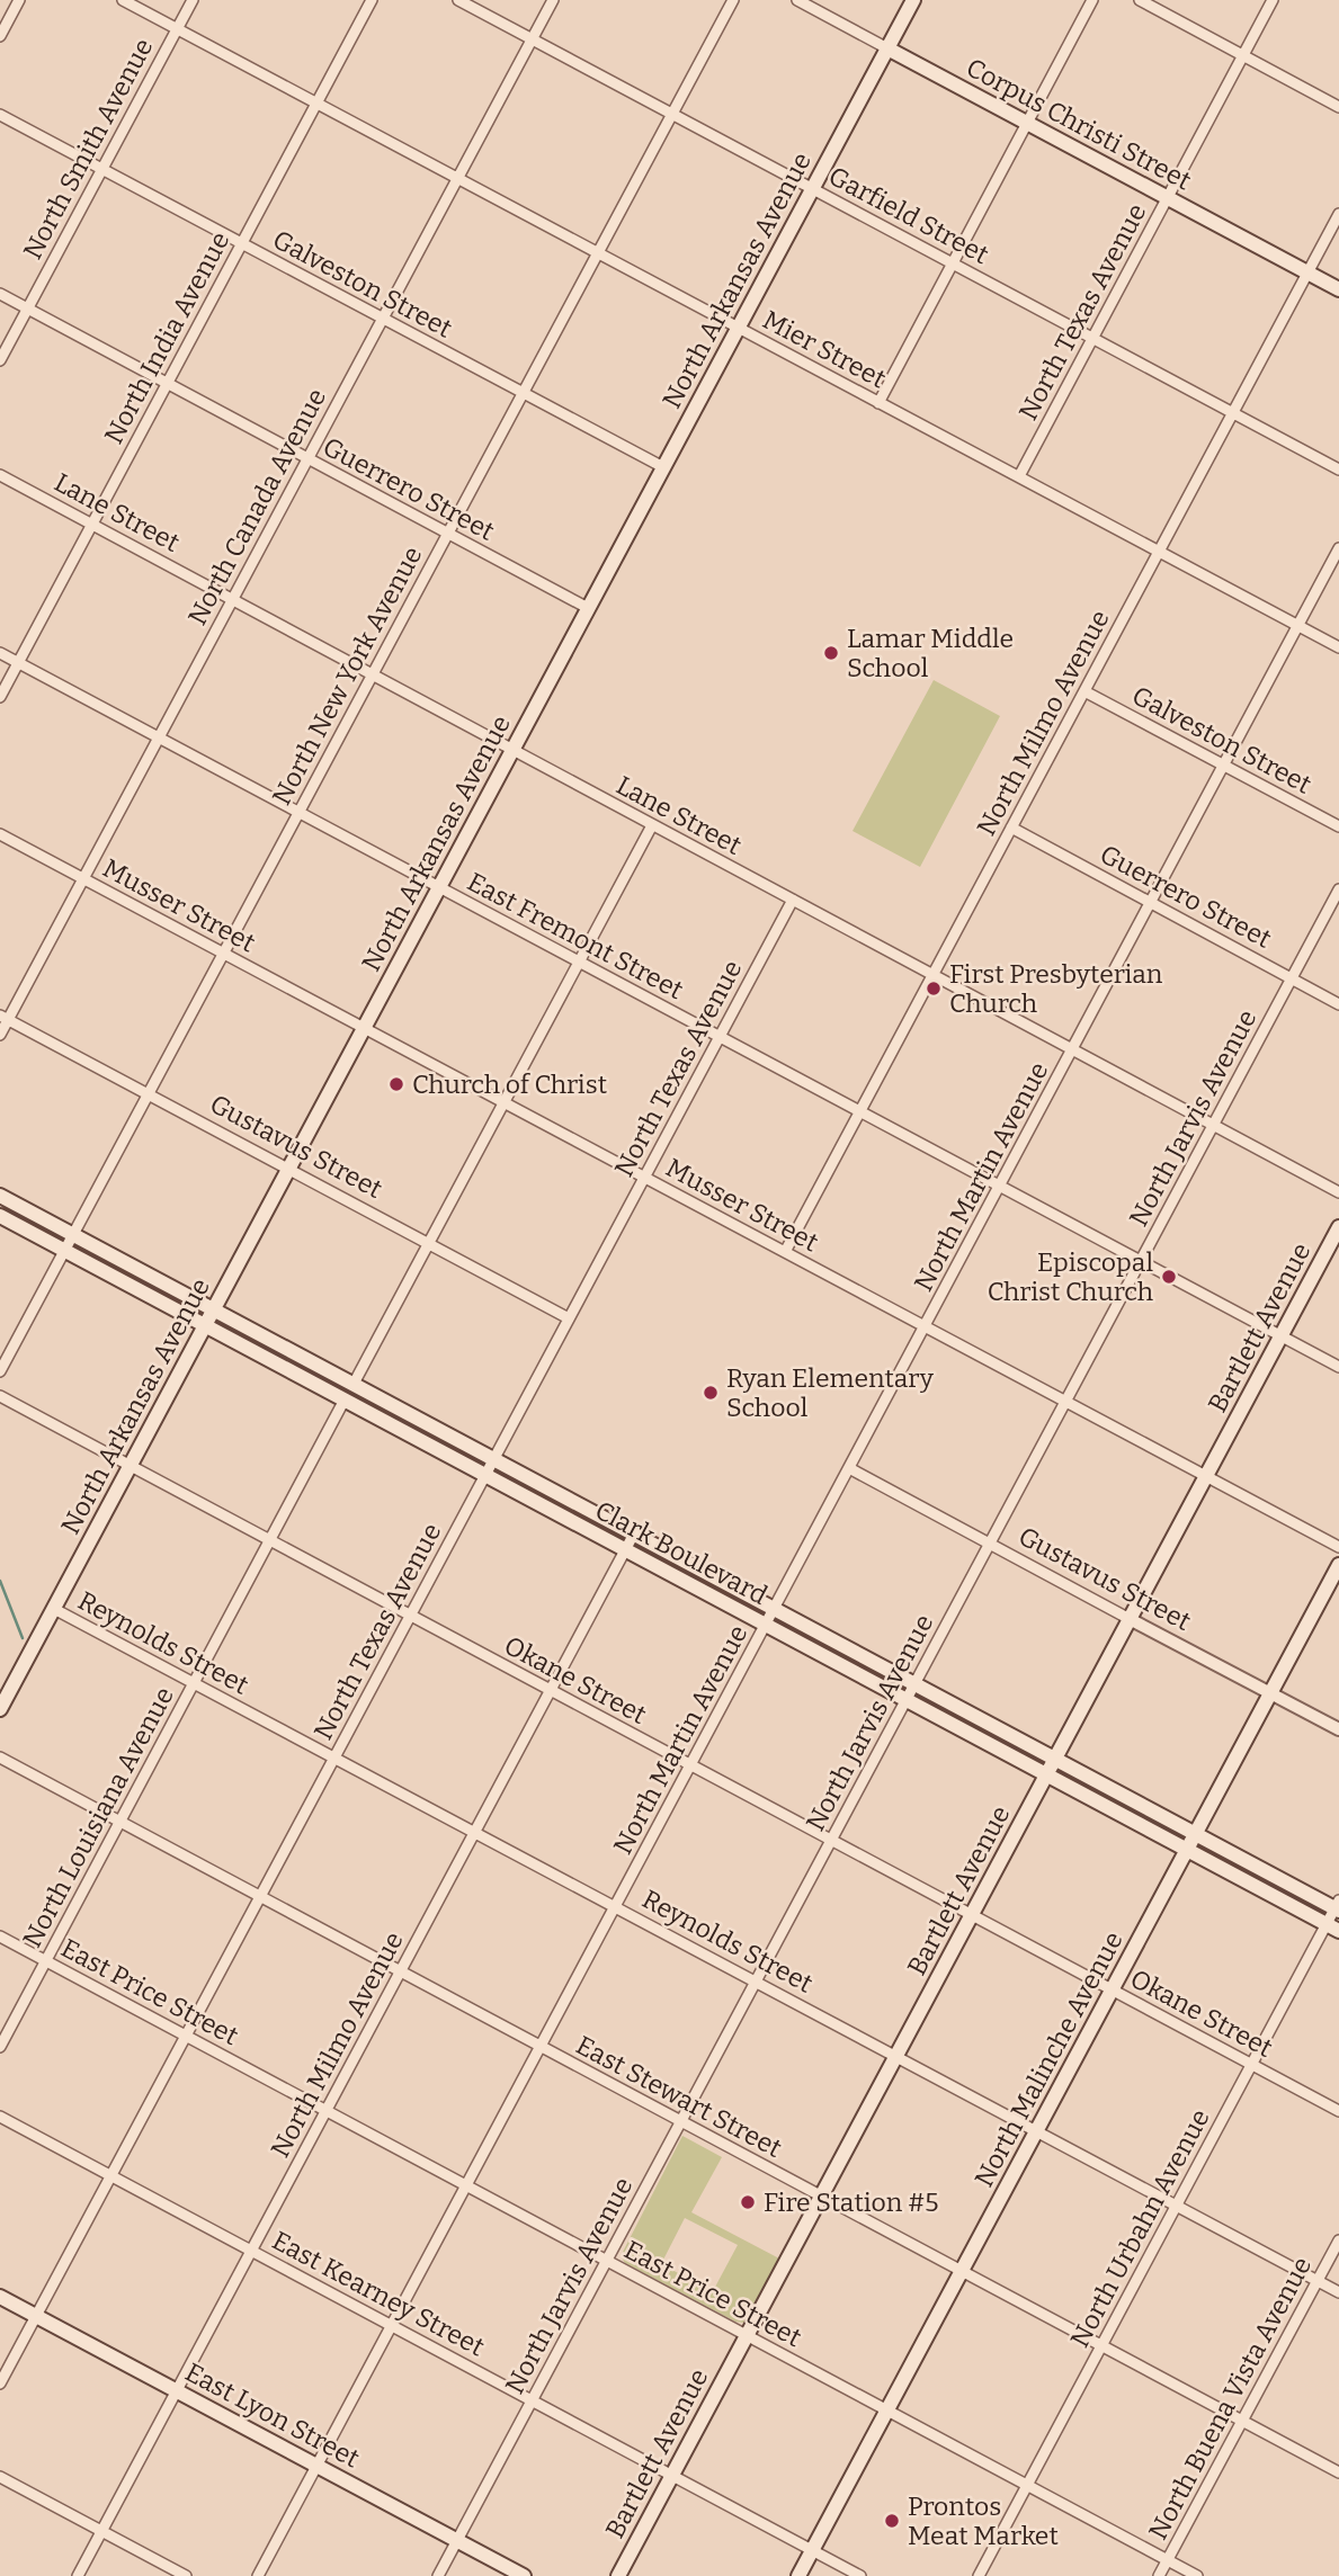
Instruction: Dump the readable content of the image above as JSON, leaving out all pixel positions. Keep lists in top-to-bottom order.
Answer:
{
  "streets": {
    "main road": [
      "Corpus Christi Street",
      "North Arkansas Avenue",
      "Bartlett Avenue",
      "Clark Boulevard",
      "North Malinche Avenue",
      "East Lyon Street"
    ],
    "street": [
      "North Smith Avenue",
      "Garfield Street",
      "Galveston Street",
      "North Texas Avenue",
      "North India Avenue",
      "Mier Street",
      "Guerrero Street",
      "North Canada Avenue",
      "Lane Street",
      "North New York Avenue",
      "North Milmo Avenue",
      "Musser Street",
      "East Fremont Street",
      "North Jarvis Avenue",
      "Gustavus Street",
      "North Martin Avenue",
      "Reynolds Street",
      "Okane Street",
      "North Louisiana Avenue",
      "East Price Street",
      "East Stewart Street",
      "North Urbahn Avenue",
      "East Kearney Street",
      "North Buena Vista Avenue"
    ]
  },
  "crossings": [
    ["Corpus Christi Street", "North Arkansas Avenue"],
    ["Corpus Christi Street", "North Texas Avenue"],
    ["Corpus Christi Street", "North Milmo Avenue"],
    ["North Smith Avenue", "Galveston Street"],
    ["North Smith Avenue", "Mier Street"],
    ["North Smith Avenue", "Guerrero Street"],
    ["Garfield Street", "North Arkansas Avenue"],
    ["Garfield Street", "North Texas Avenue"],
    ["Garfield Street", "North Canada Avenue"],
    ["Garfield Street", "North New York Avenue"],
    ["Garfield Street", "North Milmo Avenue"],
    ["North Arkansas Avenue", "Galveston Street"],
    ["North Arkansas Avenue", "Mier Street"],
    ["North Arkansas Avenue", "Guerrero Street"],
    ["North Arkansas Avenue", "Lane Street"],
    ["North Arkansas Avenue", "Musser Street"],
    ["North Arkansas Avenue", "East Fremont Street"],
    ["North Arkansas Avenue", "Gustavus Street"],
    ["North Arkansas Avenue", "Clark Boulevard"],
    ["North Arkansas Avenue", "Reynolds Street"],
    ["North Arkansas Avenue", "Okane Street"],
    ["Galveston Street", "North India Avenue"],
    ["Galveston Street", "North Canada Avenue"],
    ["Galveston Street", "North New York Avenue"],
    ["Galveston Street", "North Milmo Avenue"],
    ["Galveston Street", "North Martin Avenue"],
    ["North Texas Avenue", "Mier Street"],
    ["North Texas Avenue", "Lane Street"],
    ["North Texas Avenue", "Musser Street"],
    ["North Texas Avenue", "East Fremont Street"],
    ["North Texas Avenue", "Gustavus Street"],
    ["North Texas Avenue", "Clark Boulevard"],
    ["North Texas Avenue", "Reynolds Street"],
    ["North Texas Avenue", "Okane Street"],
    ["North Texas Avenue", "East Price Street"],
    ["North Texas Avenue", "East Stewart Street"],
    ["North Texas Avenue", "East Kearney Street"],
    ["North Texas Avenue", "East Lyon Street"],
    ["North India Avenue", "Mier Street"],
    ["North India Avenue", "Guerrero Street"],
    ["North India Avenue", "Lane Street"],
    ["North India Avenue", "East Fremont Street"],
    ["Mier Street", "North Canada Avenue"],
    ["Mier Street", "North New York Avenue"],
    ["Mier Street", "North Milmo Avenue"],
    ["Mier Street", "North Martin Avenue"],
    ["Guerrero Street", "North Canada Avenue"],
    ["Guerrero Street", "North New York Avenue"],
    ["Guerrero Street", "North Milmo Avenue"],
    ["Guerrero Street", "North Jarvis Avenue"],
    ["Guerrero Street", "North Martin Avenue"],
    ["North Canada Avenue", "Lane Street"],
    ["North Canada Avenue", "Musser Street"],
    ["North Canada Avenue", "East Fremont Street"],
    ["North Canada Avenue", "Gustavus Street"],
    ["Lane Street", "North New York Avenue"],
    ["Lane Street", "North Milmo Avenue"],
    ["Lane Street", "North Jarvis Avenue"],
    ["Lane Street", "North Martin Avenue"],
    ["North New York Avenue", "Musser Street"],
    ["North New York Avenue", "East Fremont Street"],
    ["North New York Avenue", "Gustavus Street"],
    ["North New York Avenue", "Clark Boulevard"],
    ["North Milmo Avenue", "Musser Street"],
    ["North Milmo Avenue", "East Fremont Street"],
    ["North Milmo Avenue", "Clark Boulevard"],
    ["North Milmo Avenue", "Reynolds Street"],
    ["North Milmo Avenue", "Okane Street"],
    ["North Milmo Avenue", "East Price Street"],
    ["North Milmo Avenue", "East Stewart Street"],
    ["North Milmo Avenue", "East Kearney Street"],
    ["North Milmo Avenue", "East Lyon Street"],
    ["Musser Street", "North Jarvis Avenue"],
    ["Musser Street", "North Martin Avenue"],
    ["Musser Street", "Bartlett Avenue"],
    ["East Fremont Street", "North Jarvis Avenue"],
    ["East Fremont Street", "North Martin Avenue"],
    ["East Fremont Street", "Bartlett Avenue"],
    ["North Jarvis Avenue", "Gustavus Street"],
    ["North Jarvis Avenue", "Clark Boulevard"],
    ["North Jarvis Avenue", "Reynolds Street"],
    ["North Jarvis Avenue", "Okane Street"],
    ["North Jarvis Avenue", "East Price Street"],
    ["North Jarvis Avenue", "East Stewart Street"],
    ["North Jarvis Avenue", "East Kearney Street"],
    ["North Jarvis Avenue", "East Lyon Street"],
    ["Gustavus Street", "North Martin Avenue"],
    ["Gustavus Street", "Bartlett Avenue"],
    ["Gustavus Street", "North Malinche Avenue"],
    ["North Martin Avenue", "Clark Boulevard"],
    ["North Martin Avenue", "Reynolds Street"],
    ["North Martin Avenue", "Okane Street"],
    ["North Martin Avenue", "East Price Street"],
    ["North Martin Avenue", "East Stewart Street"],
    ["North Martin Avenue", "East Kearney Street"],
    ["North Martin Avenue", "East Lyon Street"],
    ["Bartlett Avenue", "Clark Boulevard"],
    ["Bartlett Avenue", "Reynolds Street"],
    ["Bartlett Avenue", "Okane Street"],
    ["Bartlett Avenue", "East Price Street"],
    ["Bartlett Avenue", "East Stewart Street"],
    ["Bartlett Avenue", "East Kearney Street"],
    ["Clark Boulevard", "North Louisiana Avenue"],
    ["Clark Boulevard", "North Malinche Avenue"],
    ["Clark Boulevard", "North Urbahn Avenue"],
    ["Reynolds Street", "North Louisiana Avenue"],
    ["Reynolds Street", "North Malinche Avenue"],
    ["Reynolds Street", "North Urbahn Avenue"],
    ["Reynolds Street", "North Buena Vista Avenue"],
    ["Okane Street", "North Louisiana Avenue"],
    ["Okane Street", "North Malinche Avenue"],
    ["Okane Street", "North Urbahn Avenue"],
    ["North Louisiana Avenue", "East Price Street"],
    ["North Louisiana Avenue", "East Stewart Street"],
    ["East Price Street", "North Malinche Avenue"],
    ["East Price Street", "North Urbahn Avenue"],
    ["East Price Street", "North Buena Vista Avenue"],
    ["North Malinche Avenue", "East Stewart Street"],
    ["North Malinche Avenue", "East Kearney Street"],
    ["East Stewart Street", "North Urbahn Avenue"],
    ["East Stewart Street", "North Buena Vista Avenue"]
  ],
  "places": [
    "Lamar Middle School",
    "First Presbyterian Church",
    "Church of Christ",
    "Episcopal Christ Church",
    "Ryan Elementary School",
    "Fire Station #5",
    "Prontos Meat Market"
  ]
}
